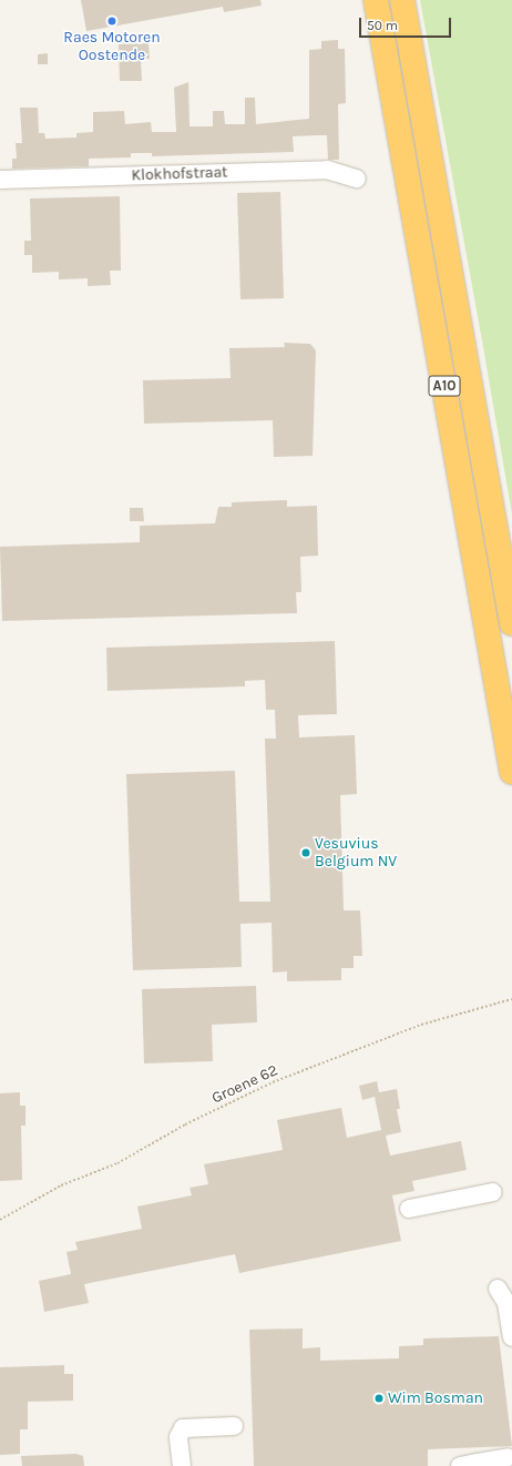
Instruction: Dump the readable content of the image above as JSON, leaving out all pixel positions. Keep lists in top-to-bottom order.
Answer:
{
  "streets": {
    "highway": ["A10"],
    "street": ["Klokhofstraat"],
    "path": ["Groene 62"]
  },
  "places": ["Raes Motoren Oostende", "Vesuvius Belgium NV", "Wim Bosman"],
  "scale_bar": "50 m"
}
